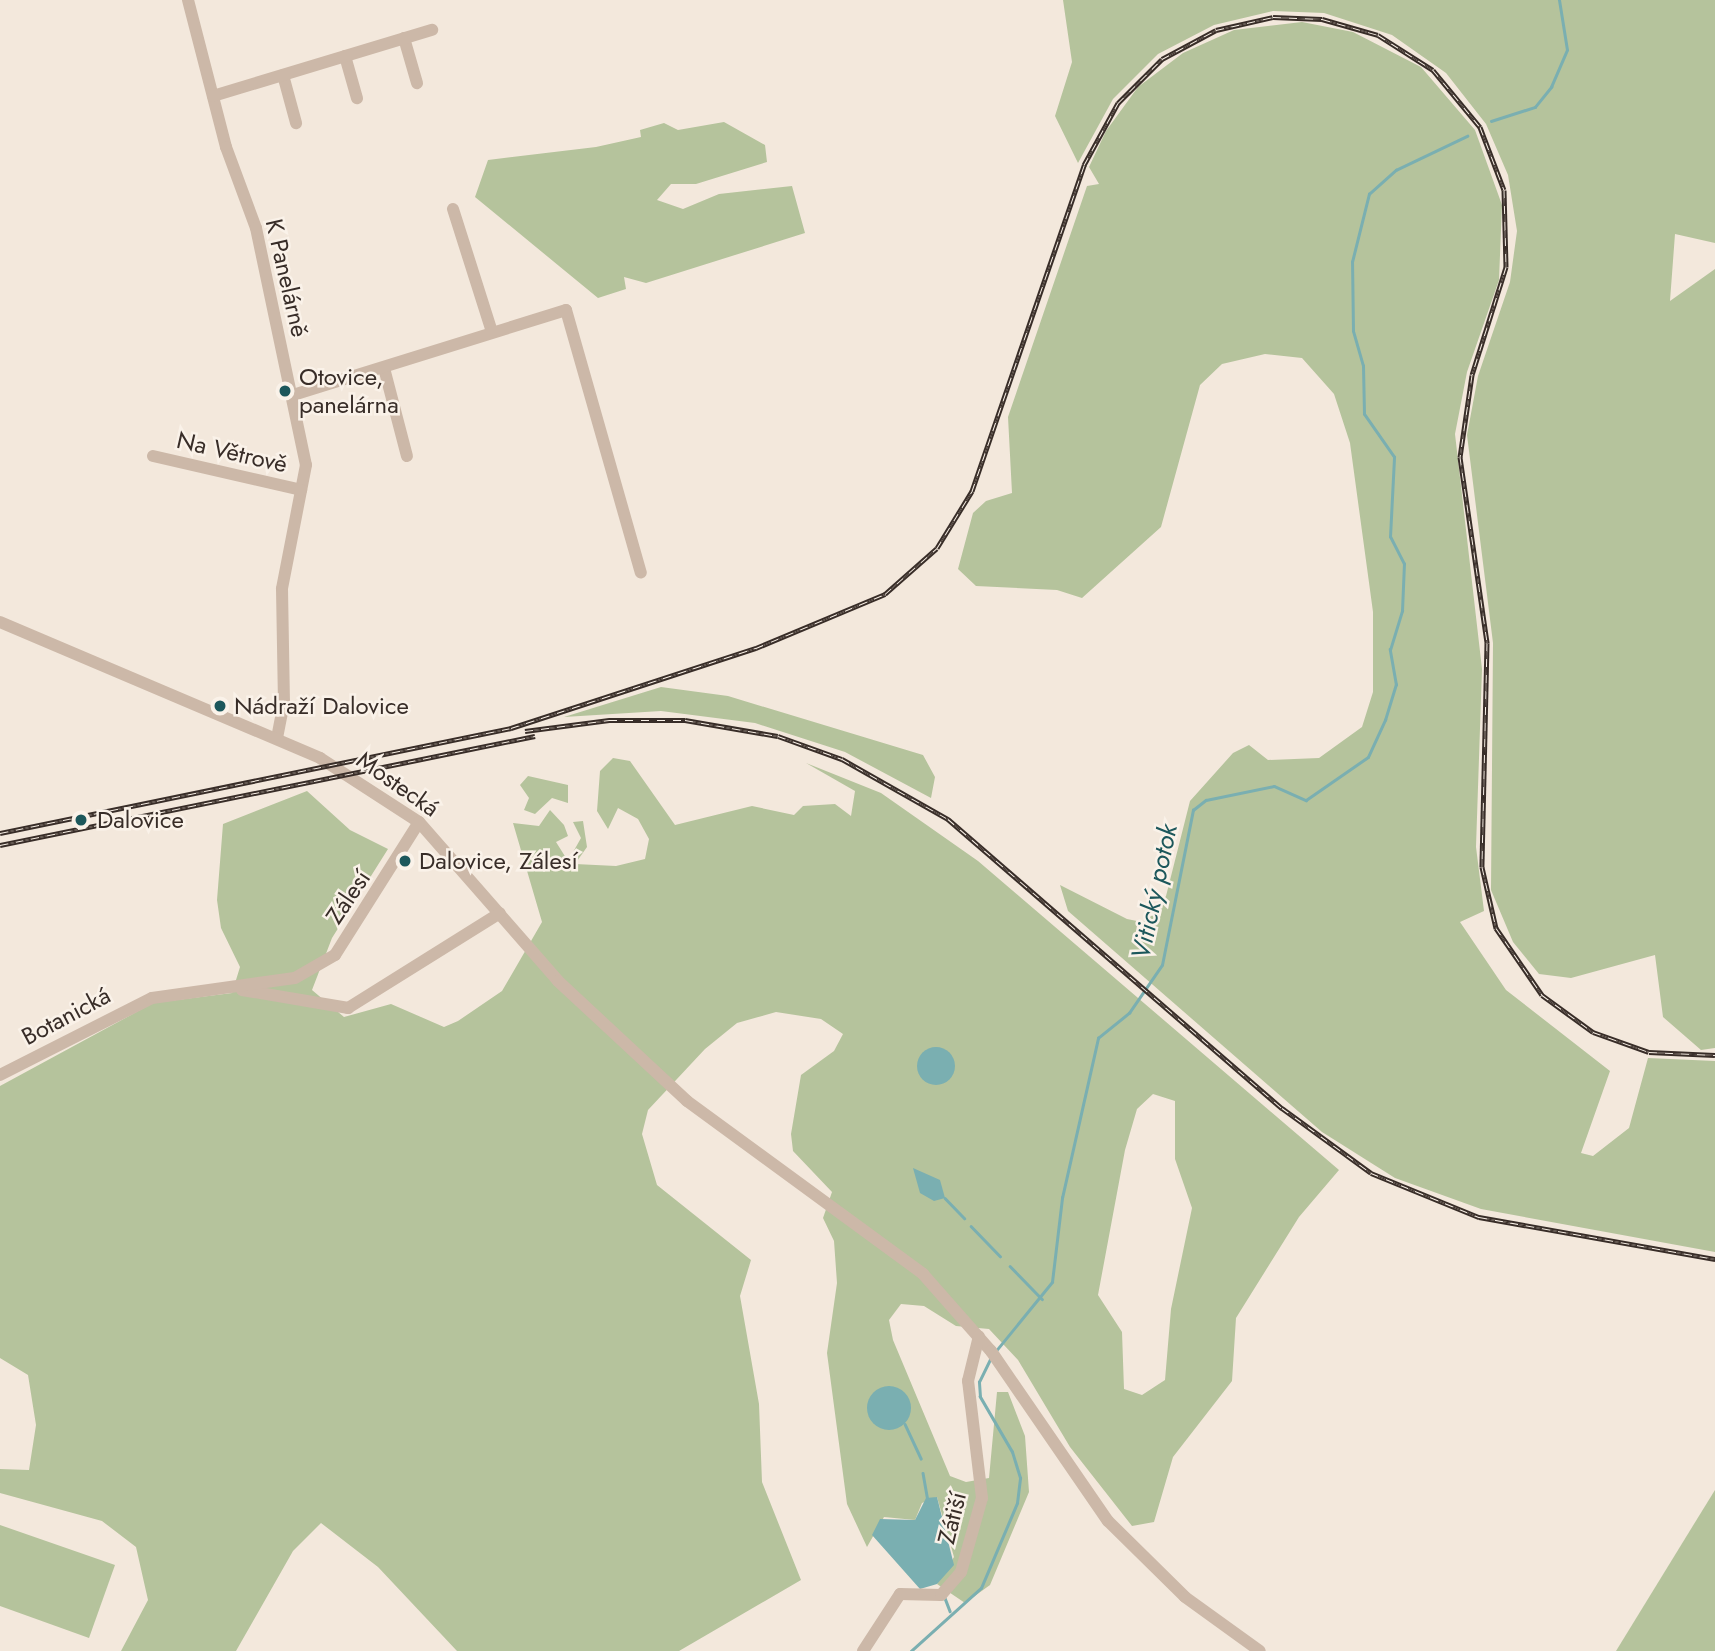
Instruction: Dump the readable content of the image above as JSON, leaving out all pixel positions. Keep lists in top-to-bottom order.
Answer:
{
  "streets": {
    "street": [
      "K Panelárně",
      "Na Větrově",
      "Mostecká",
      "Zálesí",
      "Botanická",
      "Zátiší"
    ]
  },
  "crossings": [
    ["K Panelárně", "Na Větrově"],
    ["K Panelárně", "Mostecká"],
    ["Mostecká", "Zálesí"],
    ["Mostecká", "Zátiší"],
    ["Zálesí", "Botanická"]
  ],
  "water": ["Vitický potok"],
  "places": [
    "Otovice, panelárna",
    "Nádraží Dalovice",
    "Dalovice",
    "Dalovice, Zálesí"
  ]
}
